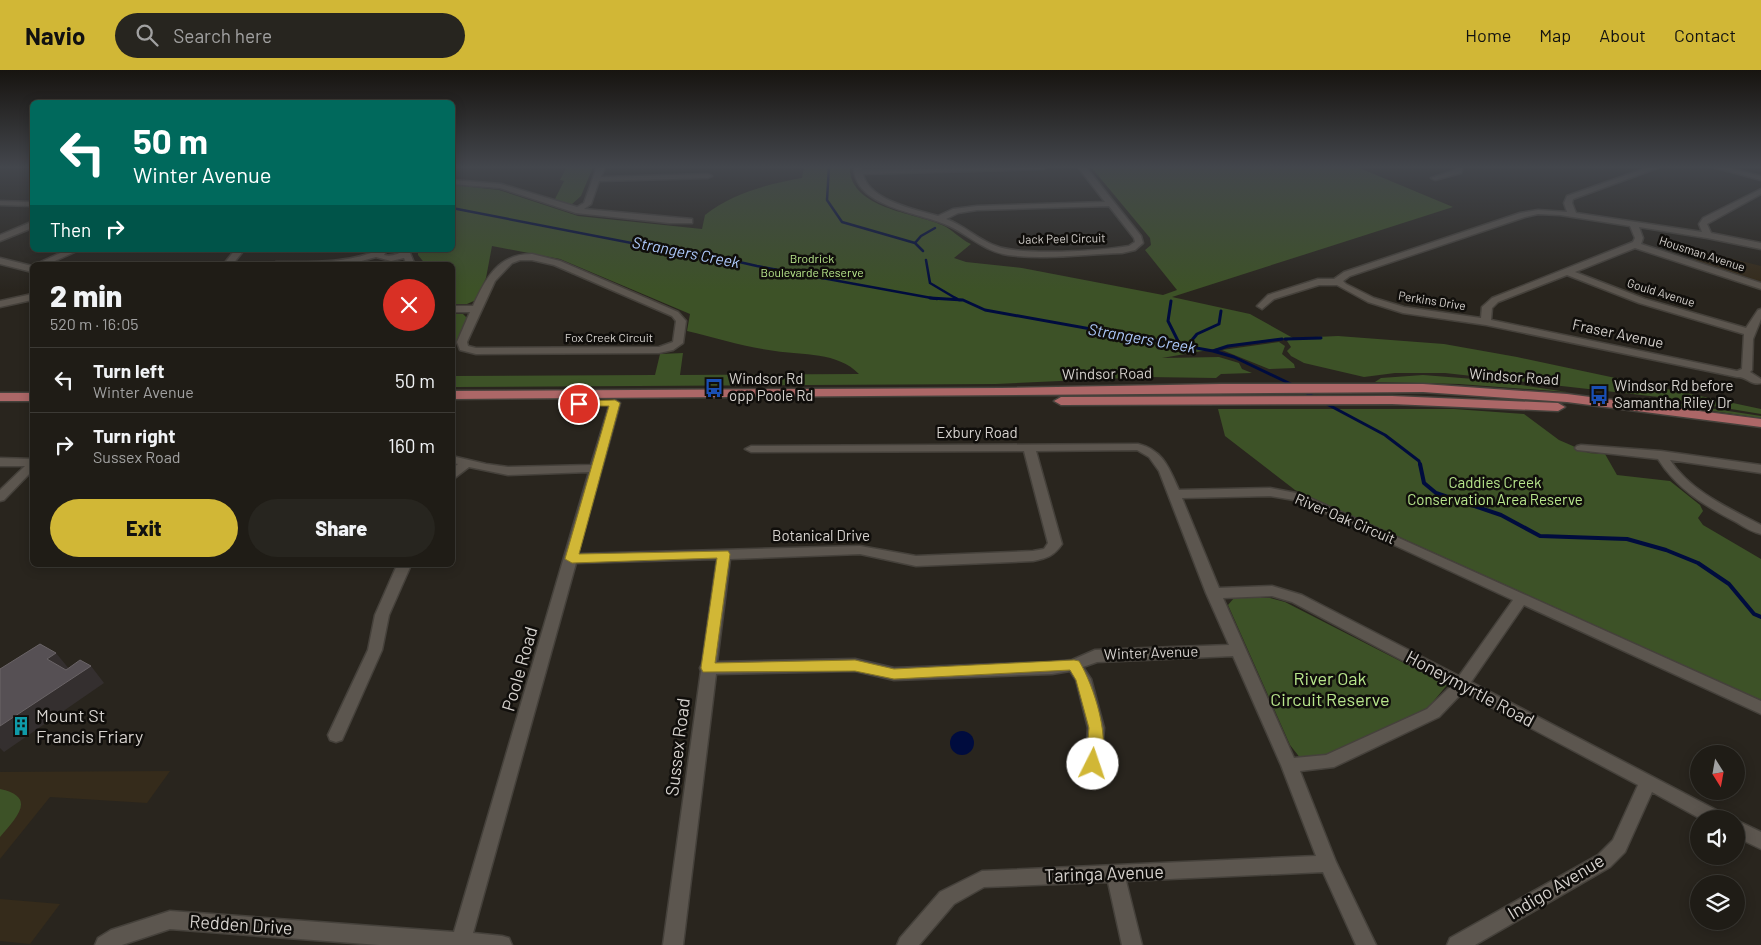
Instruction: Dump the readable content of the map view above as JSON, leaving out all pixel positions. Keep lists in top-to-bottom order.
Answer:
{
  "streets": {
    "main road": ["Windsor Road"],
    "street": [
      "Jack Peel Circuit",
      "Housman Avenue",
      "Gould Avenue",
      "Perkins Drive",
      "Fraser Avenue",
      "Fox Creek Circuit",
      "Exbury Road",
      "River Oak Circuit",
      "Botanical Drive",
      "Winter Avenue",
      "Poole Road",
      "Honeymyrtle Road",
      "Sussex Road",
      "Taringa Avenue",
      "Indigo Avenue",
      "Redden Drive"
    ]
  },
  "crossings": [
    ["Housman Avenue", "Perkins Drive"],
    ["Gould Avenue", "Perkins Drive"],
    ["Perkins Drive", "Fraser Avenue"],
    ["Windsor Road", "Poole Road"],
    ["Exbury Road", "River Oak Circuit"],
    ["Exbury Road", "Botanical Drive"],
    ["Botanical Drive", "Poole Road"],
    ["Botanical Drive", "Sussex Road"],
    ["Winter Avenue", "Sussex Road"],
    ["Poole Road", "Redden Drive"],
    ["Honeymyrtle Road", "Indigo Avenue"]
  ],
  "water": ["Strangers Creek"],
  "parks": ["Brodrick Boulevarde Reserve", "Caddies Creek Conservation Area Reserve", "River Oak Circuit Reserve"],
  "places": {
    "bus stop": ["Windsor Rd opp Poole Rd", "Windsor Rd before Samantha Riley Dr"],
    "building": ["Mount St Francis Friary"]
  },
  "north": "bottom",
  "page": {
    "header": "Navio",
    "search": "Search here",
    "nav": [
      "Home",
      "Map",
      "About",
      "Contact"
    ],
    "turn": ["50 m", "Winter Avenue"],
    "then": "Then",
    "heading": ["2 min", "520 m · 16:05"],
    "list": [
      {
        "name": "Turn left",
        "note": "Winter Avenue",
        "value": "50 m"
      },
      {
        "name": "Turn right",
        "note": "Sussex Road",
        "value": "160 m"
      }
    ],
    "buttons": ["Exit", "Share"]
  }
}
